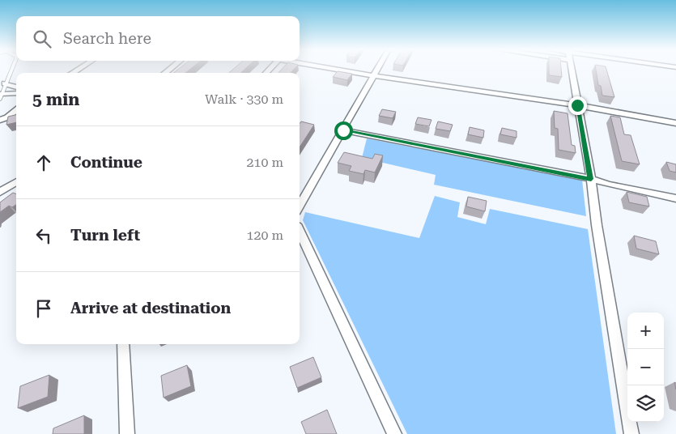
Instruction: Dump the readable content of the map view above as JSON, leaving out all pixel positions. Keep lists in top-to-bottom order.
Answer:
{
  "page": {
    "search": "Search here",
    "heading": ["5 min", "Walk · 330 m"],
    "list": [
      ["Continue", "210 m"],
      ["Turn left", "120 m"],
      "Arrive at destination"
    ],
    "map_buttons": ["+", "−"]
  }
}
